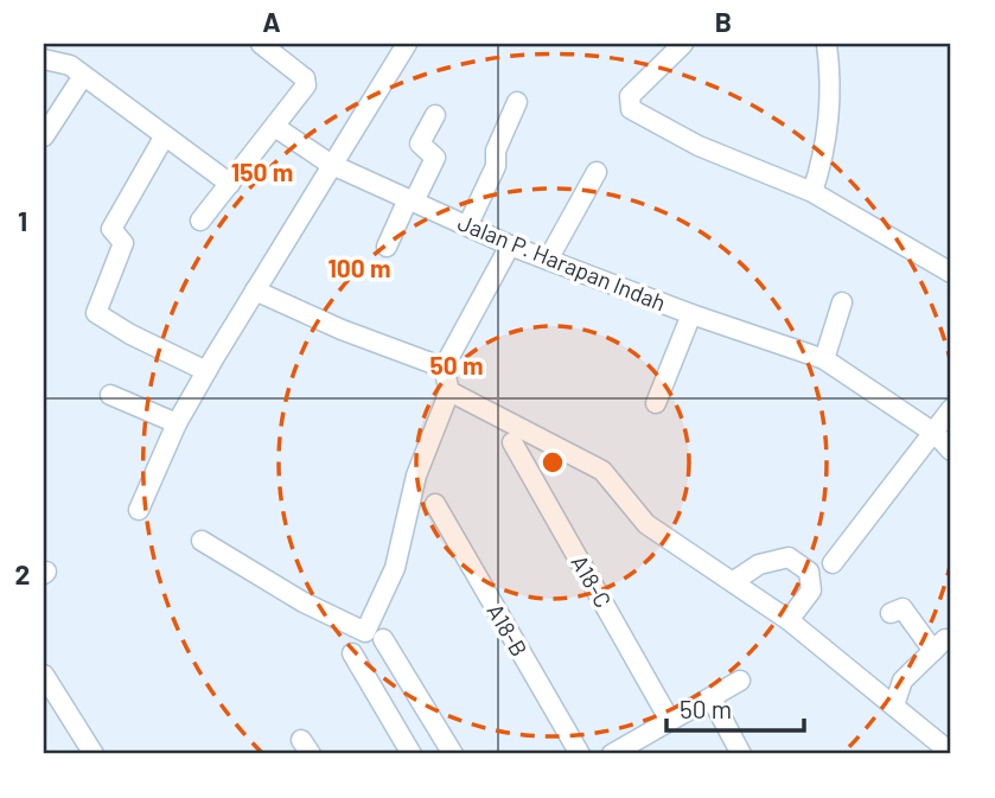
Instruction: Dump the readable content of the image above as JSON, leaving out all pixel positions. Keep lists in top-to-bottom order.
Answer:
{
  "streets": {
    "street": ["Jalan P. Harapan Indah", "A18-C", "A18-B"]
  },
  "scale_bar": "50 m",
  "grid": {
    "columns": ["A", "B"],
    "rows": ["1", "2"]
  },
  "rings": ["150 m", "100 m", "50 m"]
}
